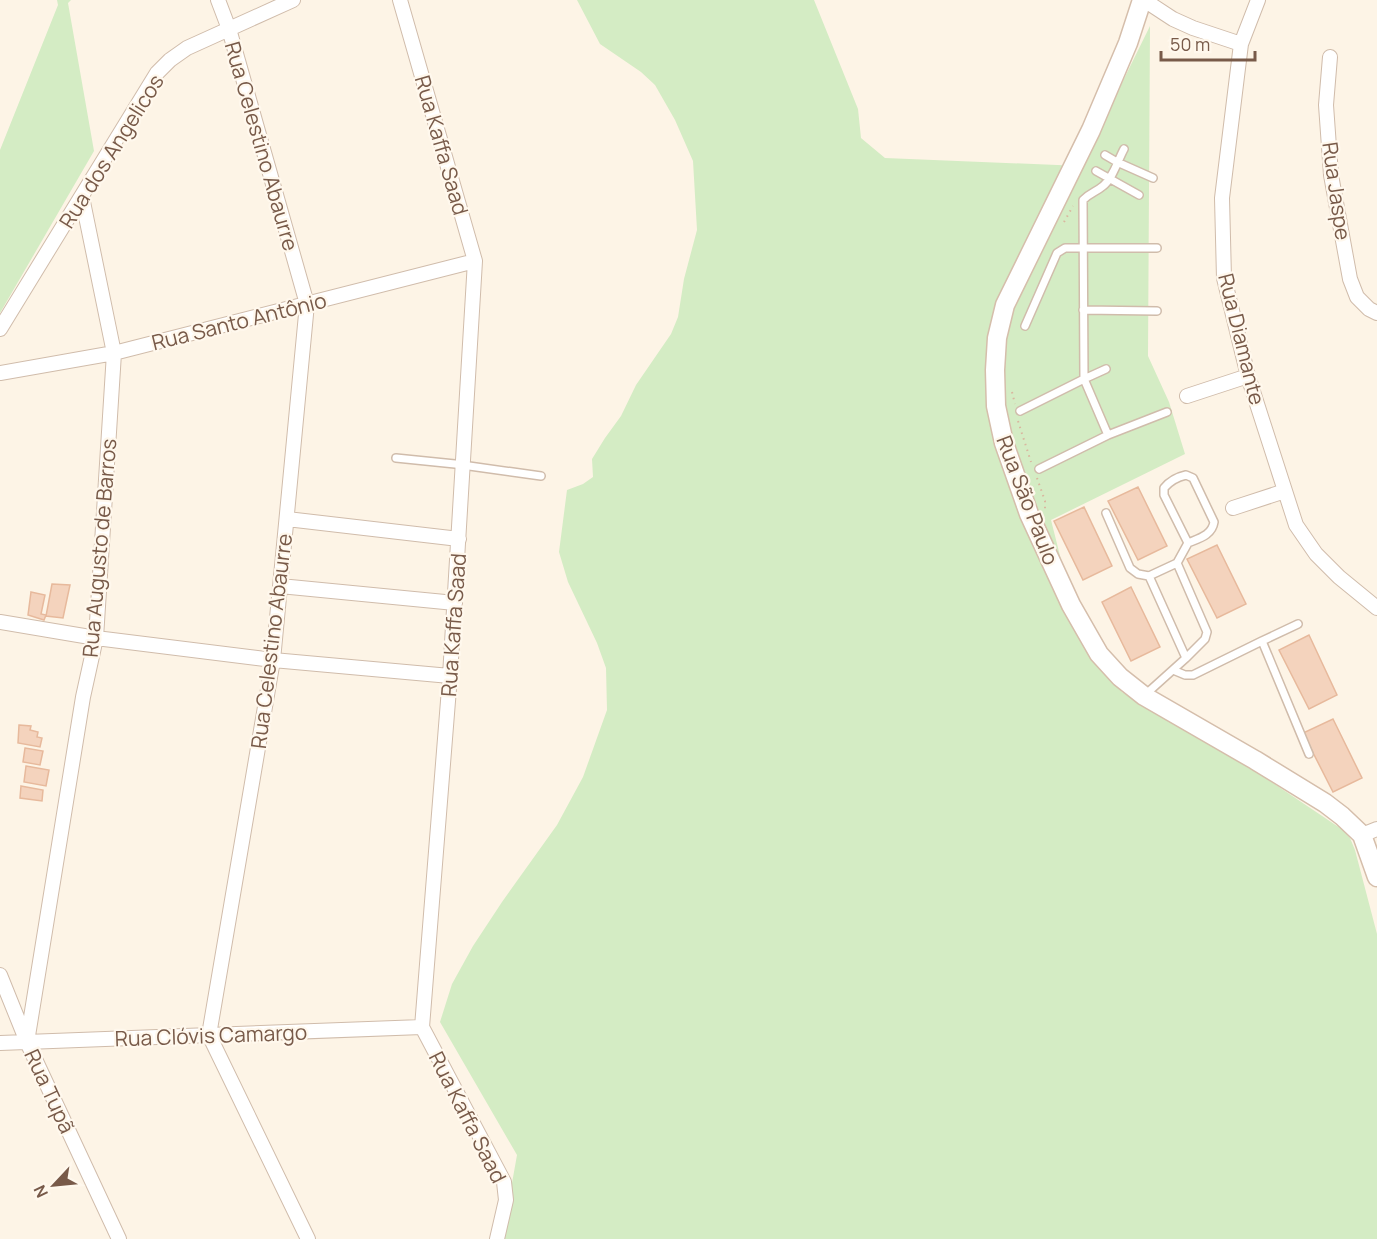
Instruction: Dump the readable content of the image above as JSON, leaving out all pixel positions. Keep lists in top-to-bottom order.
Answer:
{
  "streets": {
    "street": [
      "Rua Kaffa Saad",
      "Rua Celestino Abaurre",
      "Rua dos Angelicos",
      "Rua Jaspe",
      "Rua Santo Antônio",
      "Rua Diamante",
      "Rua São Paulo",
      "Rua Augusto de Barros",
      "Rua Clóvis Camargo",
      "Rua Tupã"
    ]
  },
  "crossings": [
    ["Rua Kaffa Saad", "Rua Santo Antônio"],
    ["Rua Kaffa Saad", "Rua Clóvis Camargo"],
    ["Rua Celestino Abaurre", "Rua dos Angelicos"],
    ["Rua Celestino Abaurre", "Rua Santo Antônio"],
    ["Rua Celestino Abaurre", "Rua Clóvis Camargo"],
    ["Rua dos Angelicos", "Rua Augusto de Barros"],
    ["Rua Santo Antônio", "Rua Augusto de Barros"],
    ["Rua Augusto de Barros", "Rua Clóvis Camargo"],
    ["Rua Augusto de Barros", "Rua Tupã"],
    ["Rua Clóvis Camargo", "Rua Tupã"]
  ],
  "scale_bar": "50 m",
  "north": "bottom left"
}
